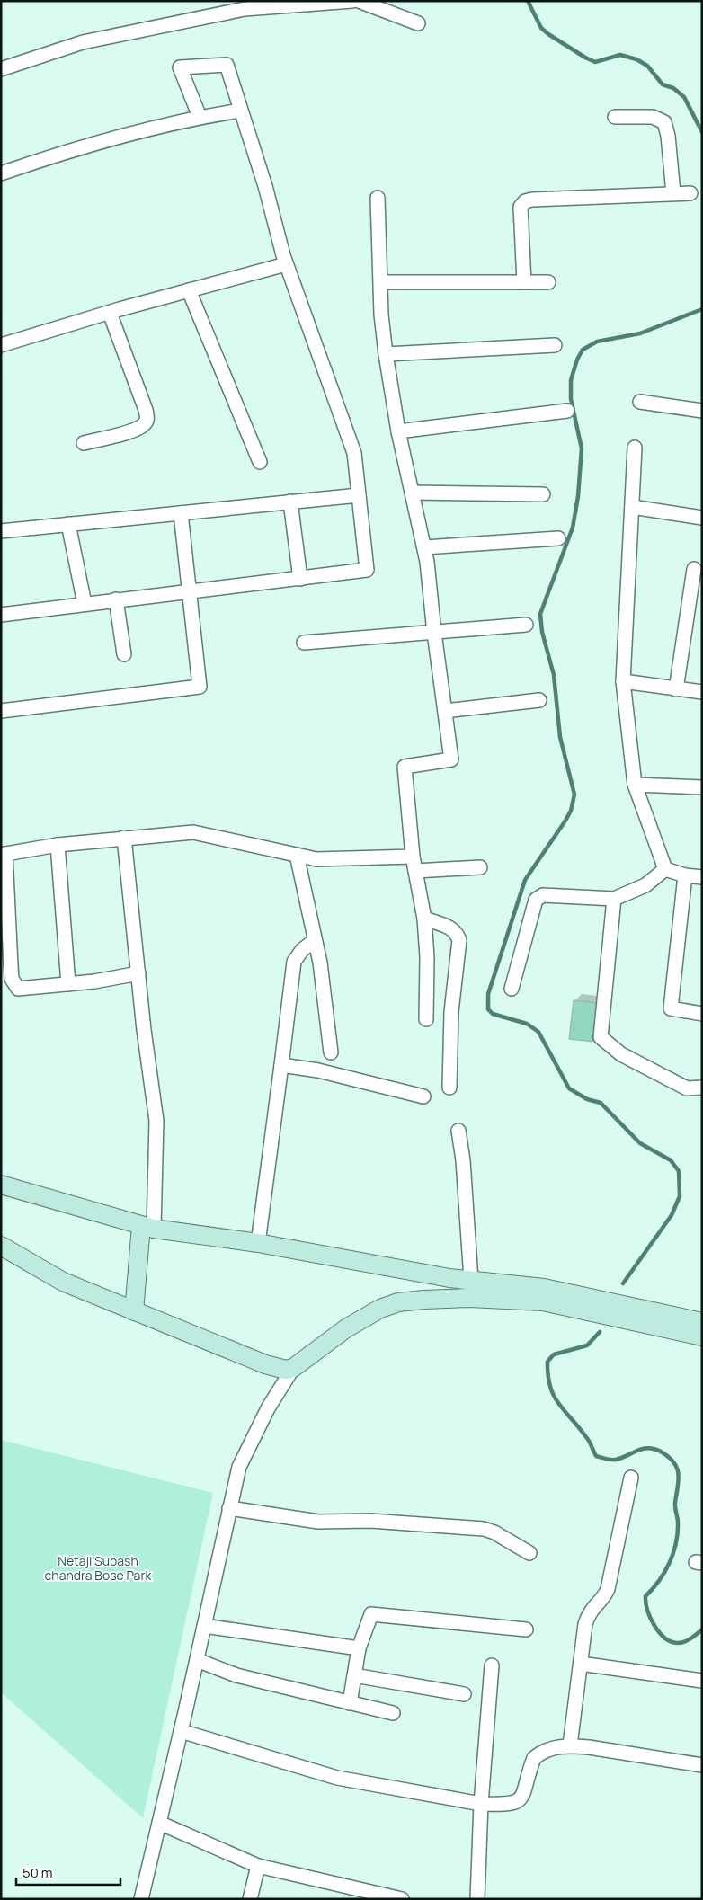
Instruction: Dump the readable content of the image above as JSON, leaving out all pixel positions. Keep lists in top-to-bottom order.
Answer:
{
  "parks": ["Netaji Subash chandra Bose Park"],
  "scale_bar": "50 m"
}
